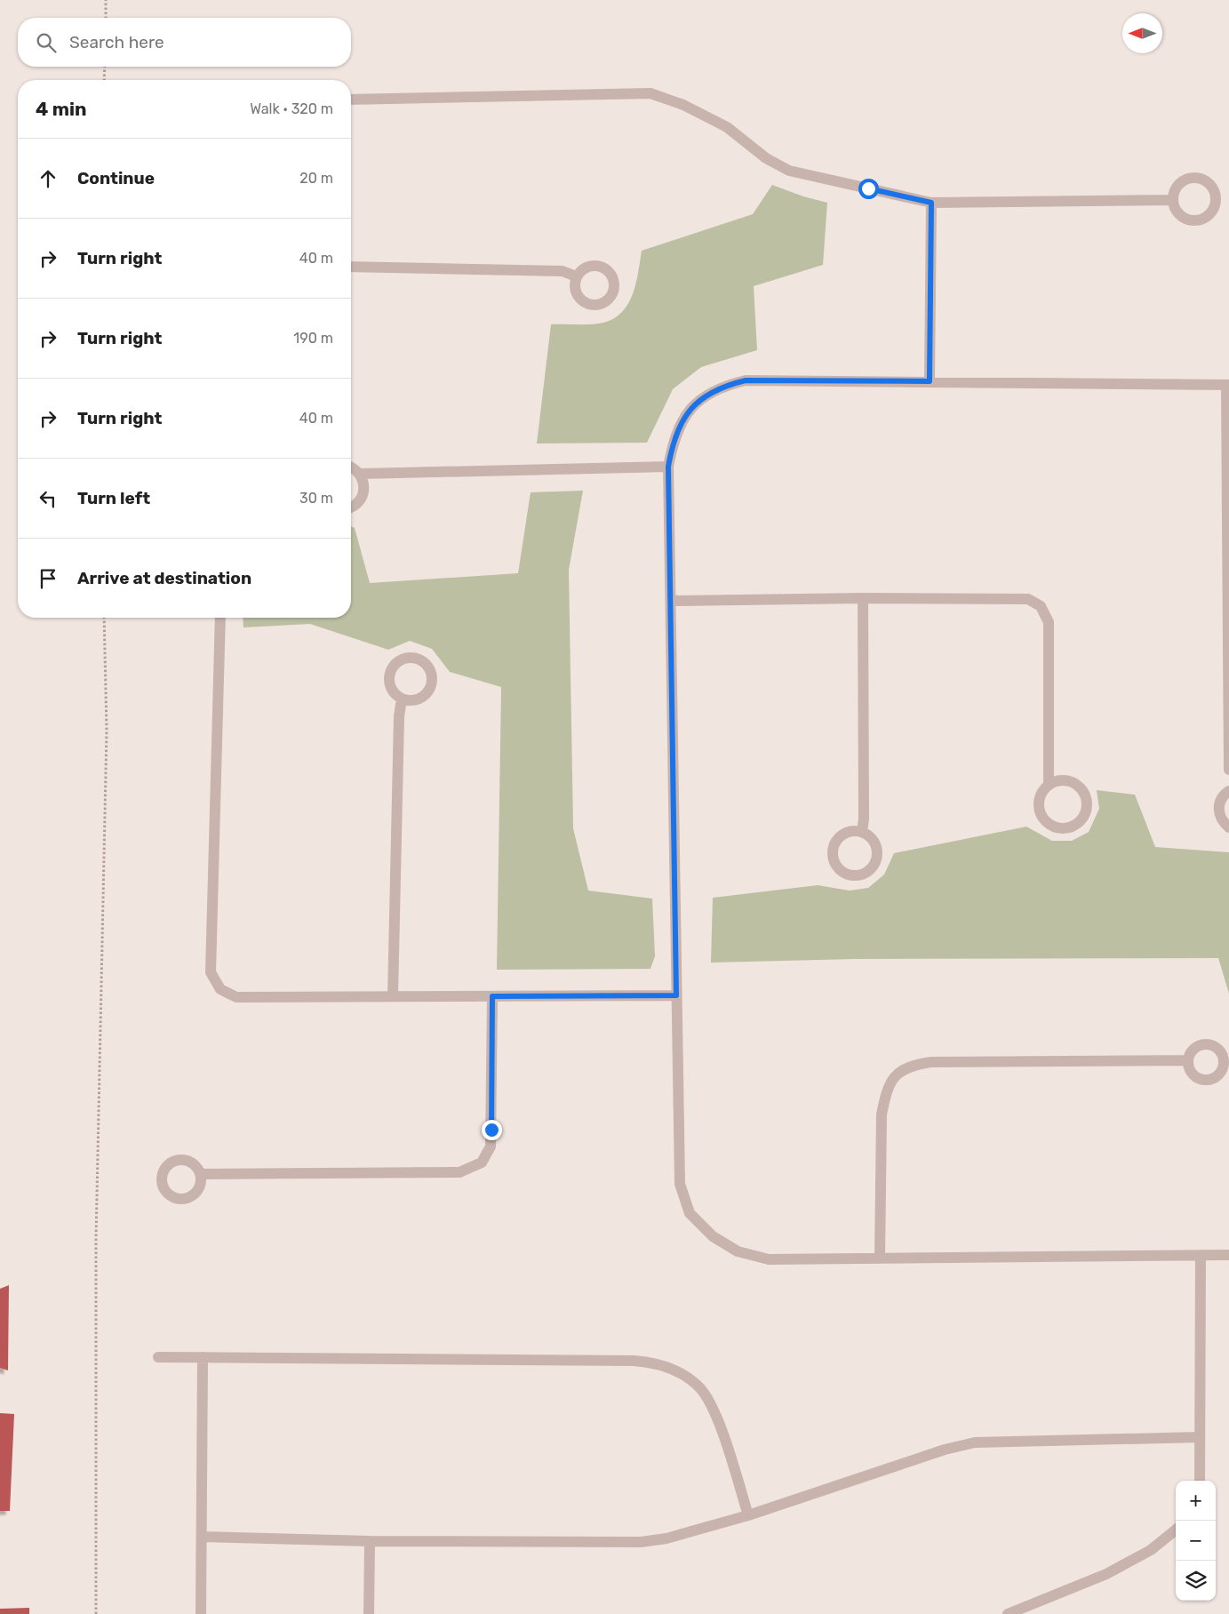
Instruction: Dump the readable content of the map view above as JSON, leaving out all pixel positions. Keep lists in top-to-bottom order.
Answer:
{
  "north": "left",
  "page": {
    "search": "Search here",
    "heading": ["4 min", "Walk · 320 m"],
    "list": [
      ["Continue", "20 m"],
      ["Turn right", "40 m"],
      ["Turn right", "190 m"],
      ["Turn right", "40 m"],
      ["Turn left", "30 m"],
      "Arrive at destination"
    ],
    "map_buttons": ["+", "−"]
  }
}
